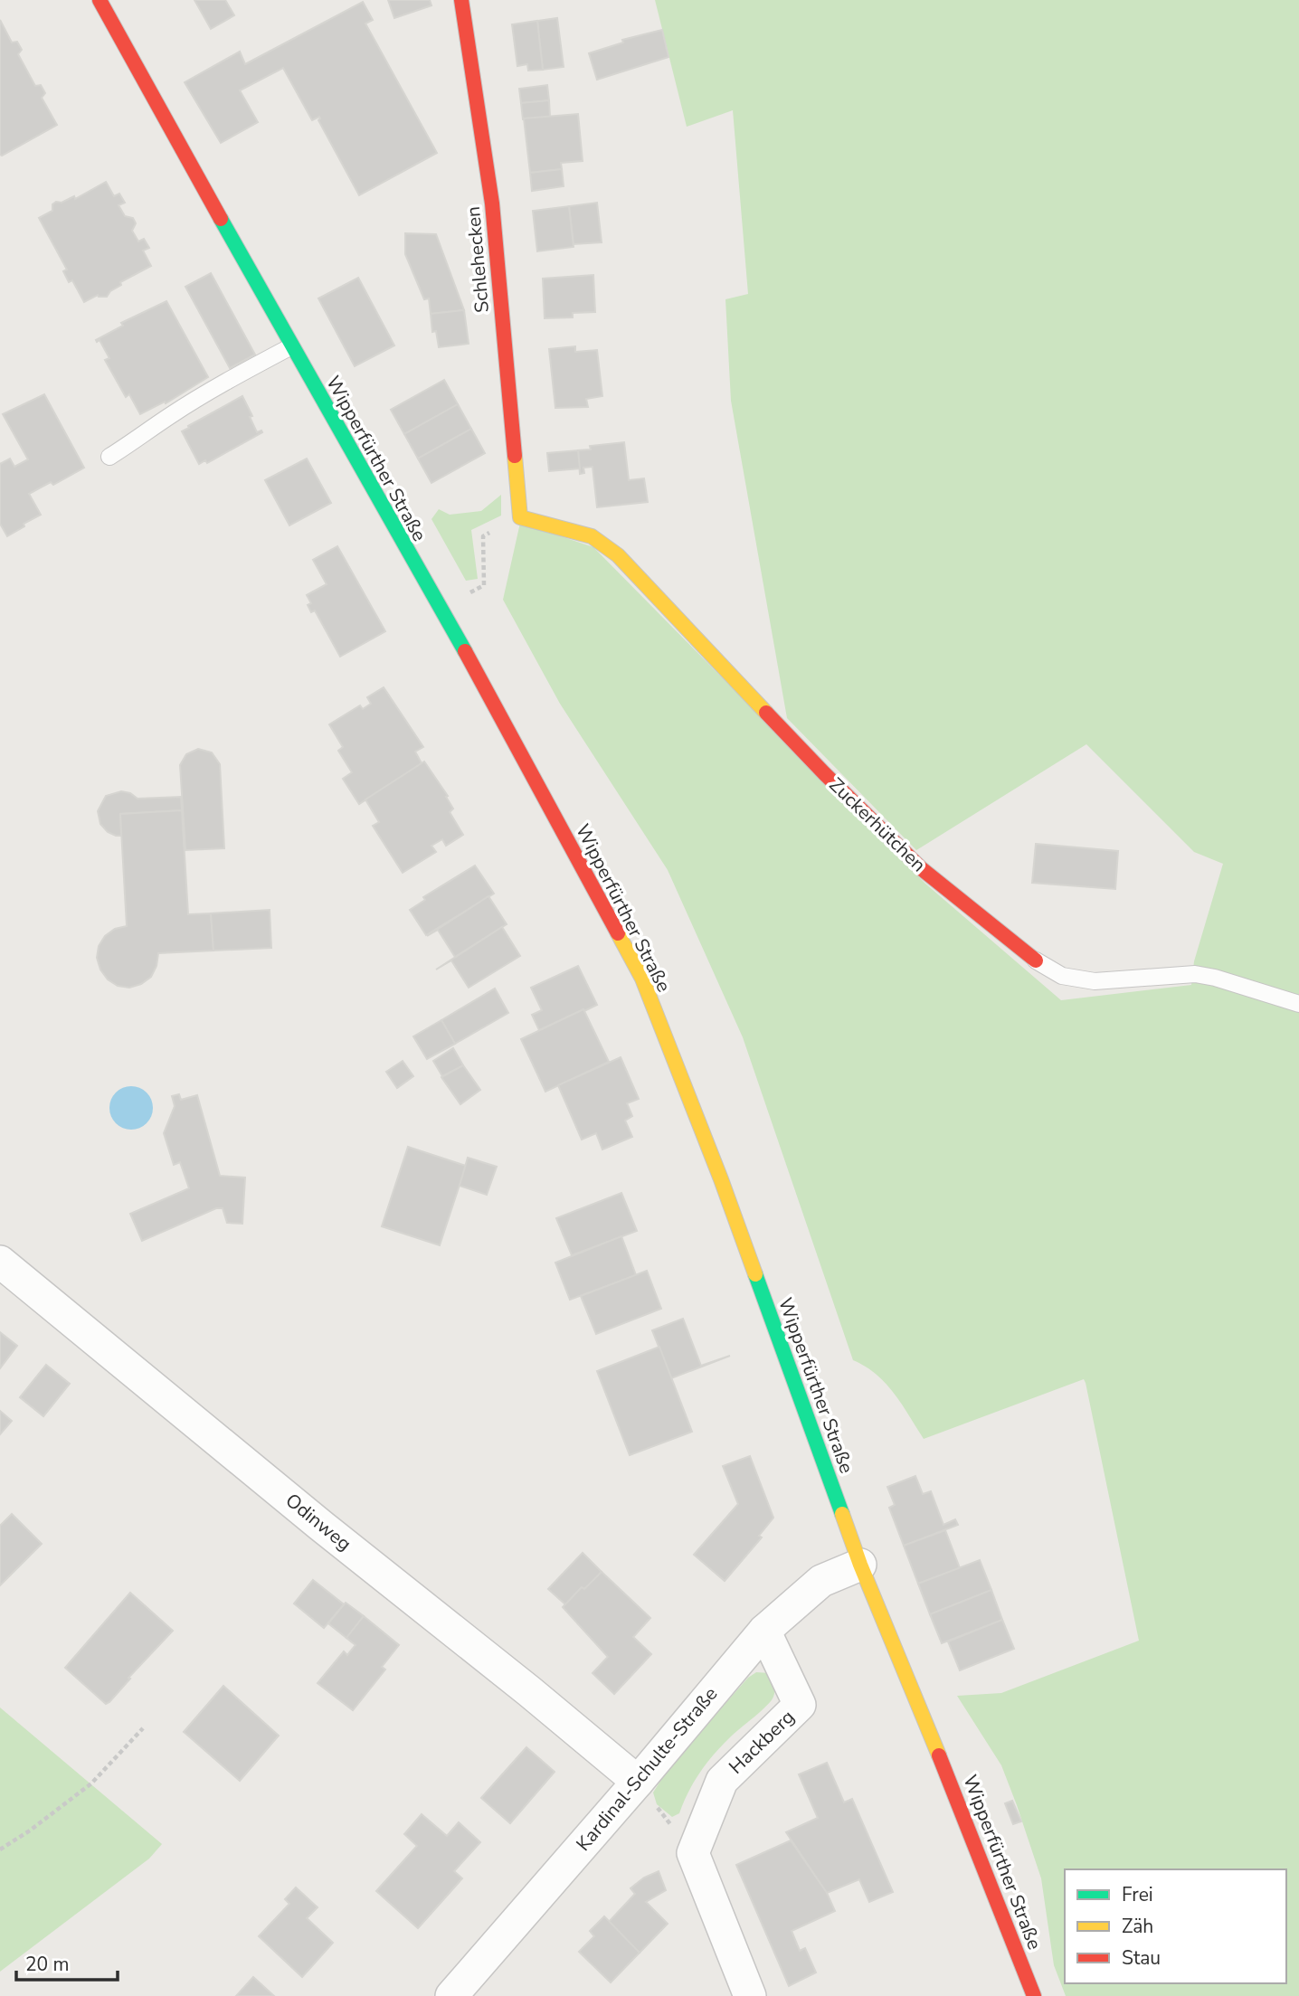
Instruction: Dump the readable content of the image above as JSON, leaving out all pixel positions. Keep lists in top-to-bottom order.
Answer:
{
  "streets": {
    "main road": ["Schlehecken", "Wipperfürther Straße", "Zuckerhütchen"],
    "street": ["Odinweg", "Hackberg", "Kardinal-Schulte-Straße"]
  },
  "crossings": [
    ["Schlehecken", "Zuckerhütchen"],
    ["Wipperfürther Straße", "Kardinal-Schulte-Straße"],
    ["Odinweg", "Kardinal-Schulte-Straße"],
    ["Hackberg", "Kardinal-Schulte-Straße"]
  ],
  "legend": ["Frei", "Zäh", "Stau"],
  "scale_bar": "20 m"
}
